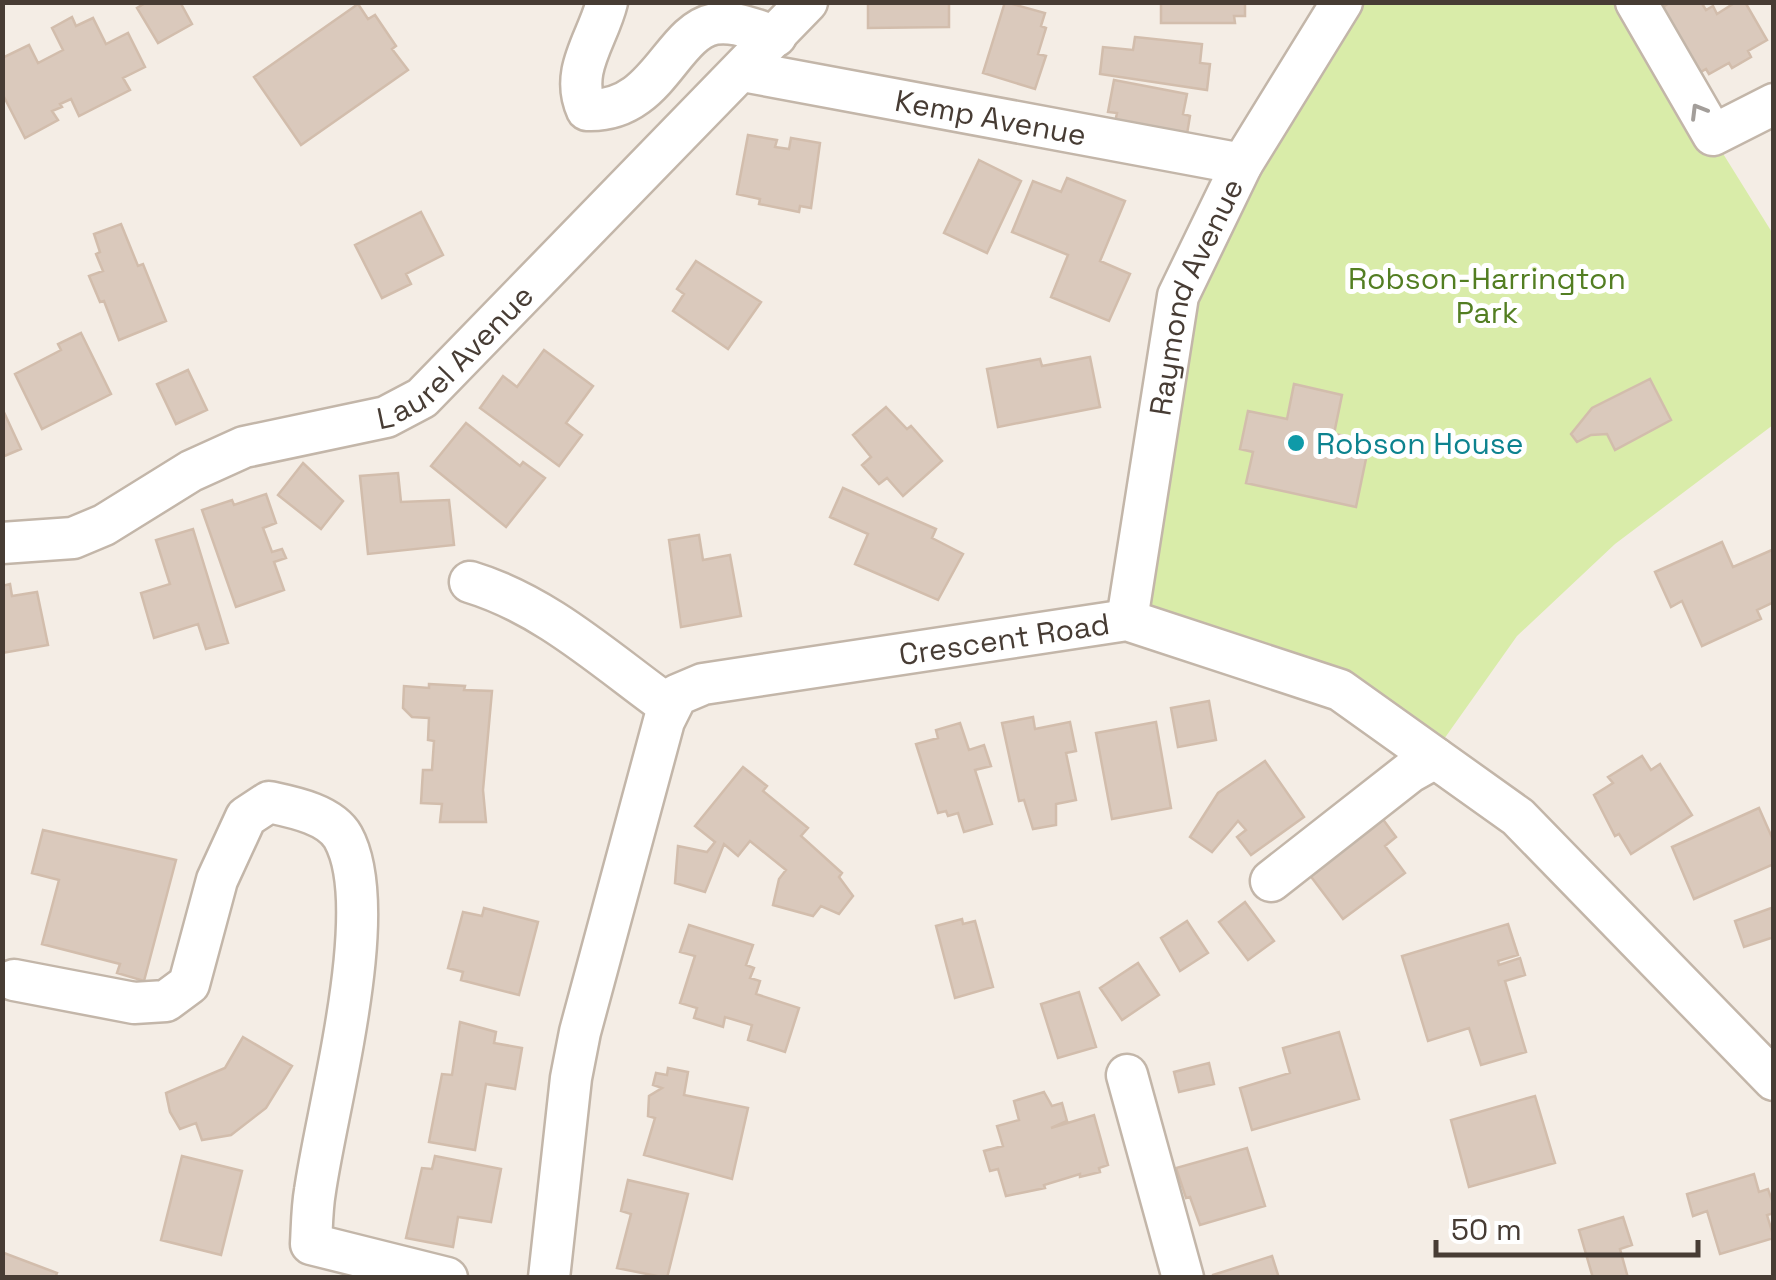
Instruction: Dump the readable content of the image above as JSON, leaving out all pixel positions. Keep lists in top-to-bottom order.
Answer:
{
  "streets": {
    "street": [
      "Kemp Avenue",
      "Raymond Avenue",
      "Laurel Avenue",
      "Crescent Road"
    ]
  },
  "crossings": [
    ["Kemp Avenue", "Raymond Avenue"],
    ["Kemp Avenue", "Laurel Avenue"],
    ["Raymond Avenue", "Crescent Road"]
  ],
  "parks": ["Robson-Harrington Park"],
  "places": ["Robson House"],
  "scale_bar": "50 m"
}
